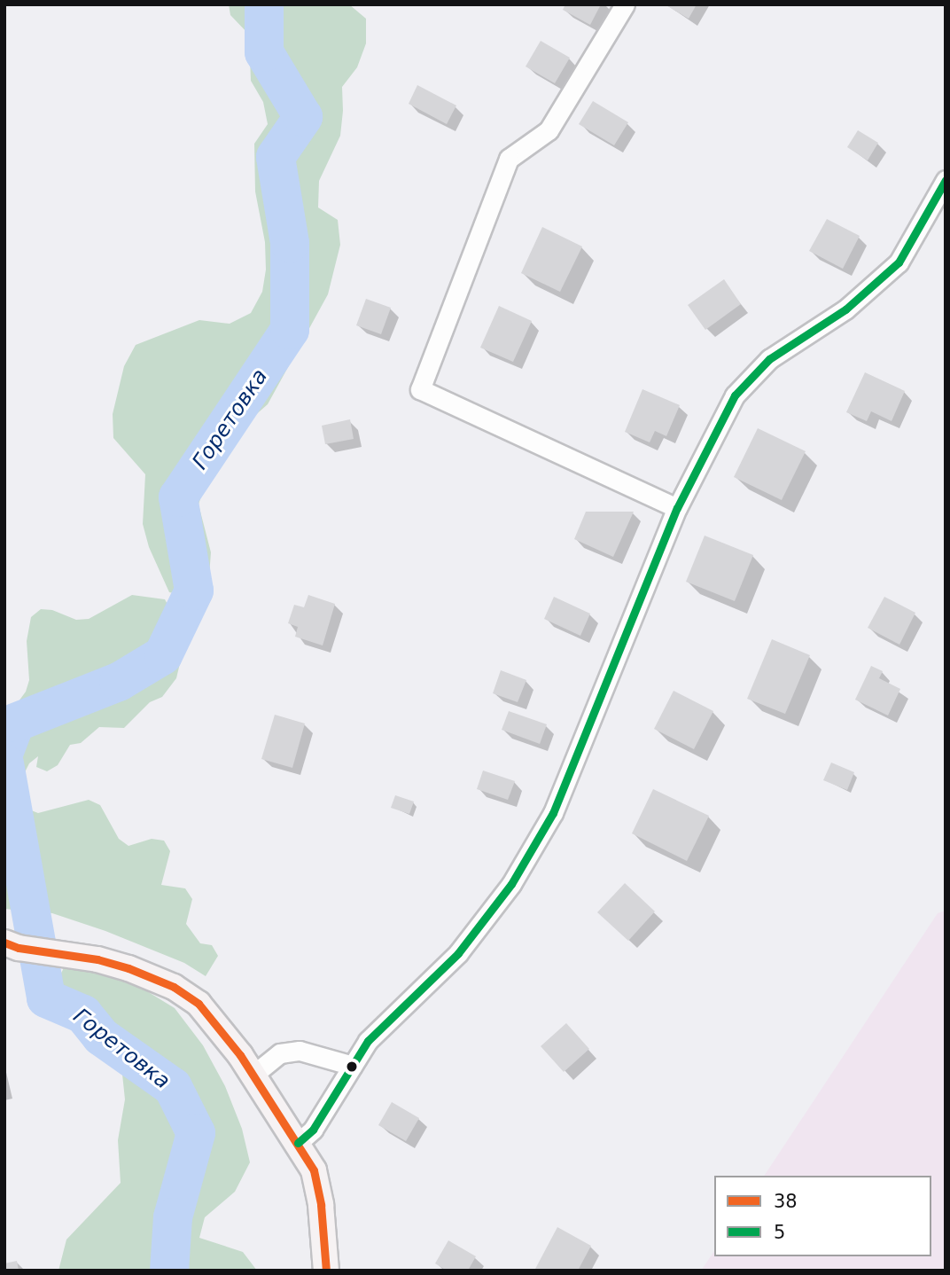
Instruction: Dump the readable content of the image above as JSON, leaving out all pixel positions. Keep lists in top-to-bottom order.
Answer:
{
  "water": ["Горетовка"],
  "lines": ["transit line 5", "transit line 38"],
  "legend": ["38", "5"]
}
